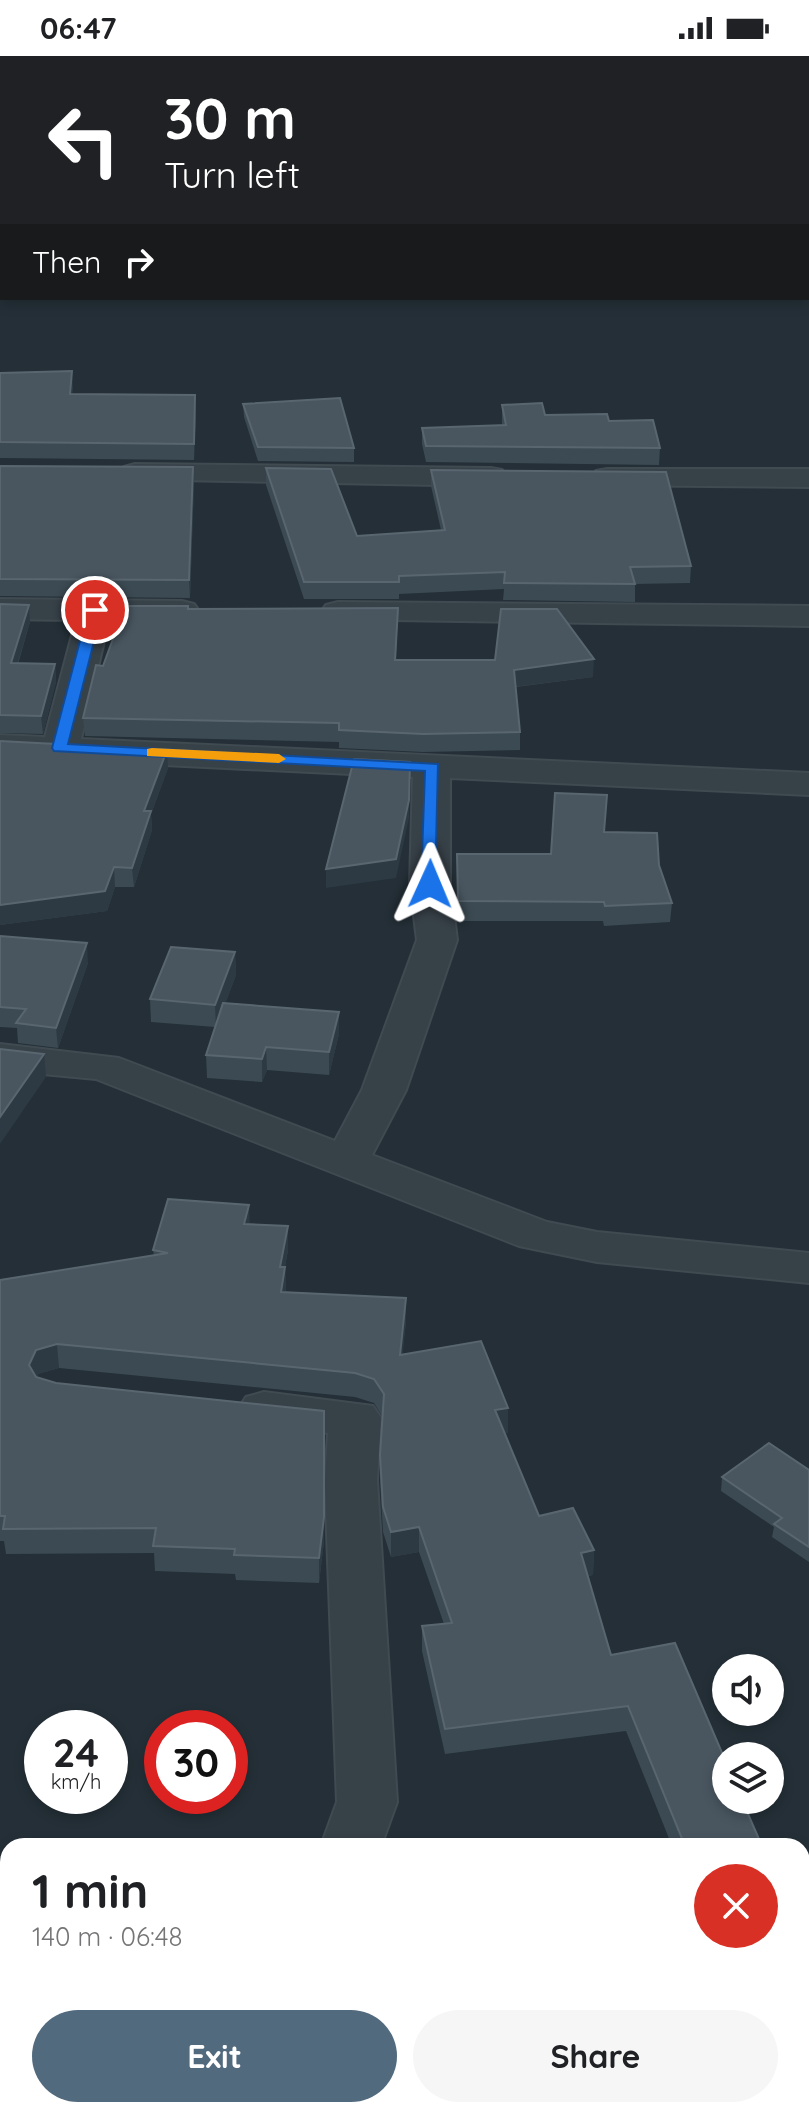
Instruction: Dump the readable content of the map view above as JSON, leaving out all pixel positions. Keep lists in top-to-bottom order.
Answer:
{
  "page": {
    "status": "06:47",
    "turn": ["30 m", "Turn left"],
    "then": "Then",
    "speed": "24 km/h",
    "limit": "30",
    "heading": ["1 min", "140 m · 06:48"],
    "buttons": ["Exit", "Share"]
  }
}
